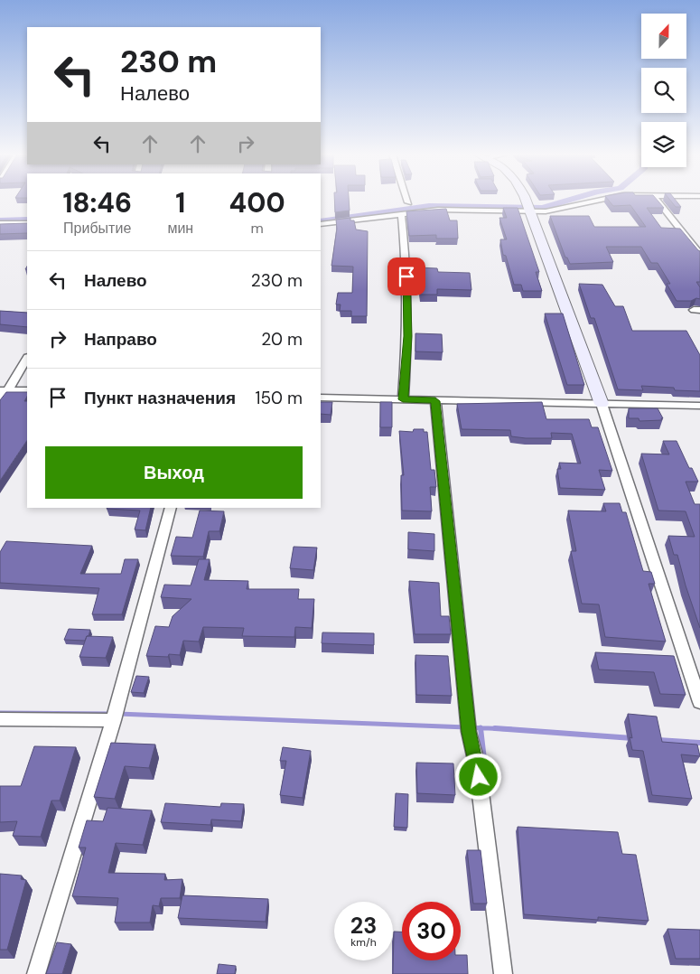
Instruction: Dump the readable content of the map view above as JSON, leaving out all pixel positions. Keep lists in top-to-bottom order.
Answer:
{
  "north": "top",
  "page": {
    "turn": ["230 m", "Налево"],
    "eta": [
      "18:46",
      "Прибытие",
      "1",
      "мин",
      "400",
      "m"
    ],
    "list": [
      {
        "name": "Налево",
        "value": "230 m"
      },
      {
        "name": "Направо",
        "value": "20 m"
      },
      {
        "name": "Пункт назначения",
        "value": "150 m"
      }
    ],
    "buttons": "Выход",
    "speed": "23 km/h",
    "limit": "30"
  }
}
